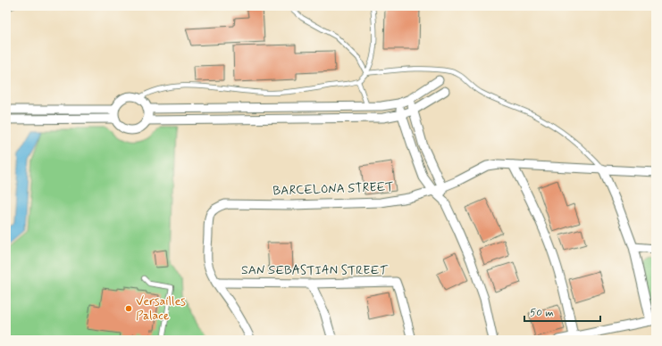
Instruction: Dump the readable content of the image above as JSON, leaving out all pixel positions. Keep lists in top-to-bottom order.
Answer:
{
  "streets": {
    "street": ["BARCELONA STREET", "SAN SEBASTIAN STREET"]
  },
  "crossings": [
    ["BARCELONA STREET", "SAN SEBASTIAN STREET"]
  ],
  "places": ["Versailles Palace"],
  "scale_bar": "50 m"
}
